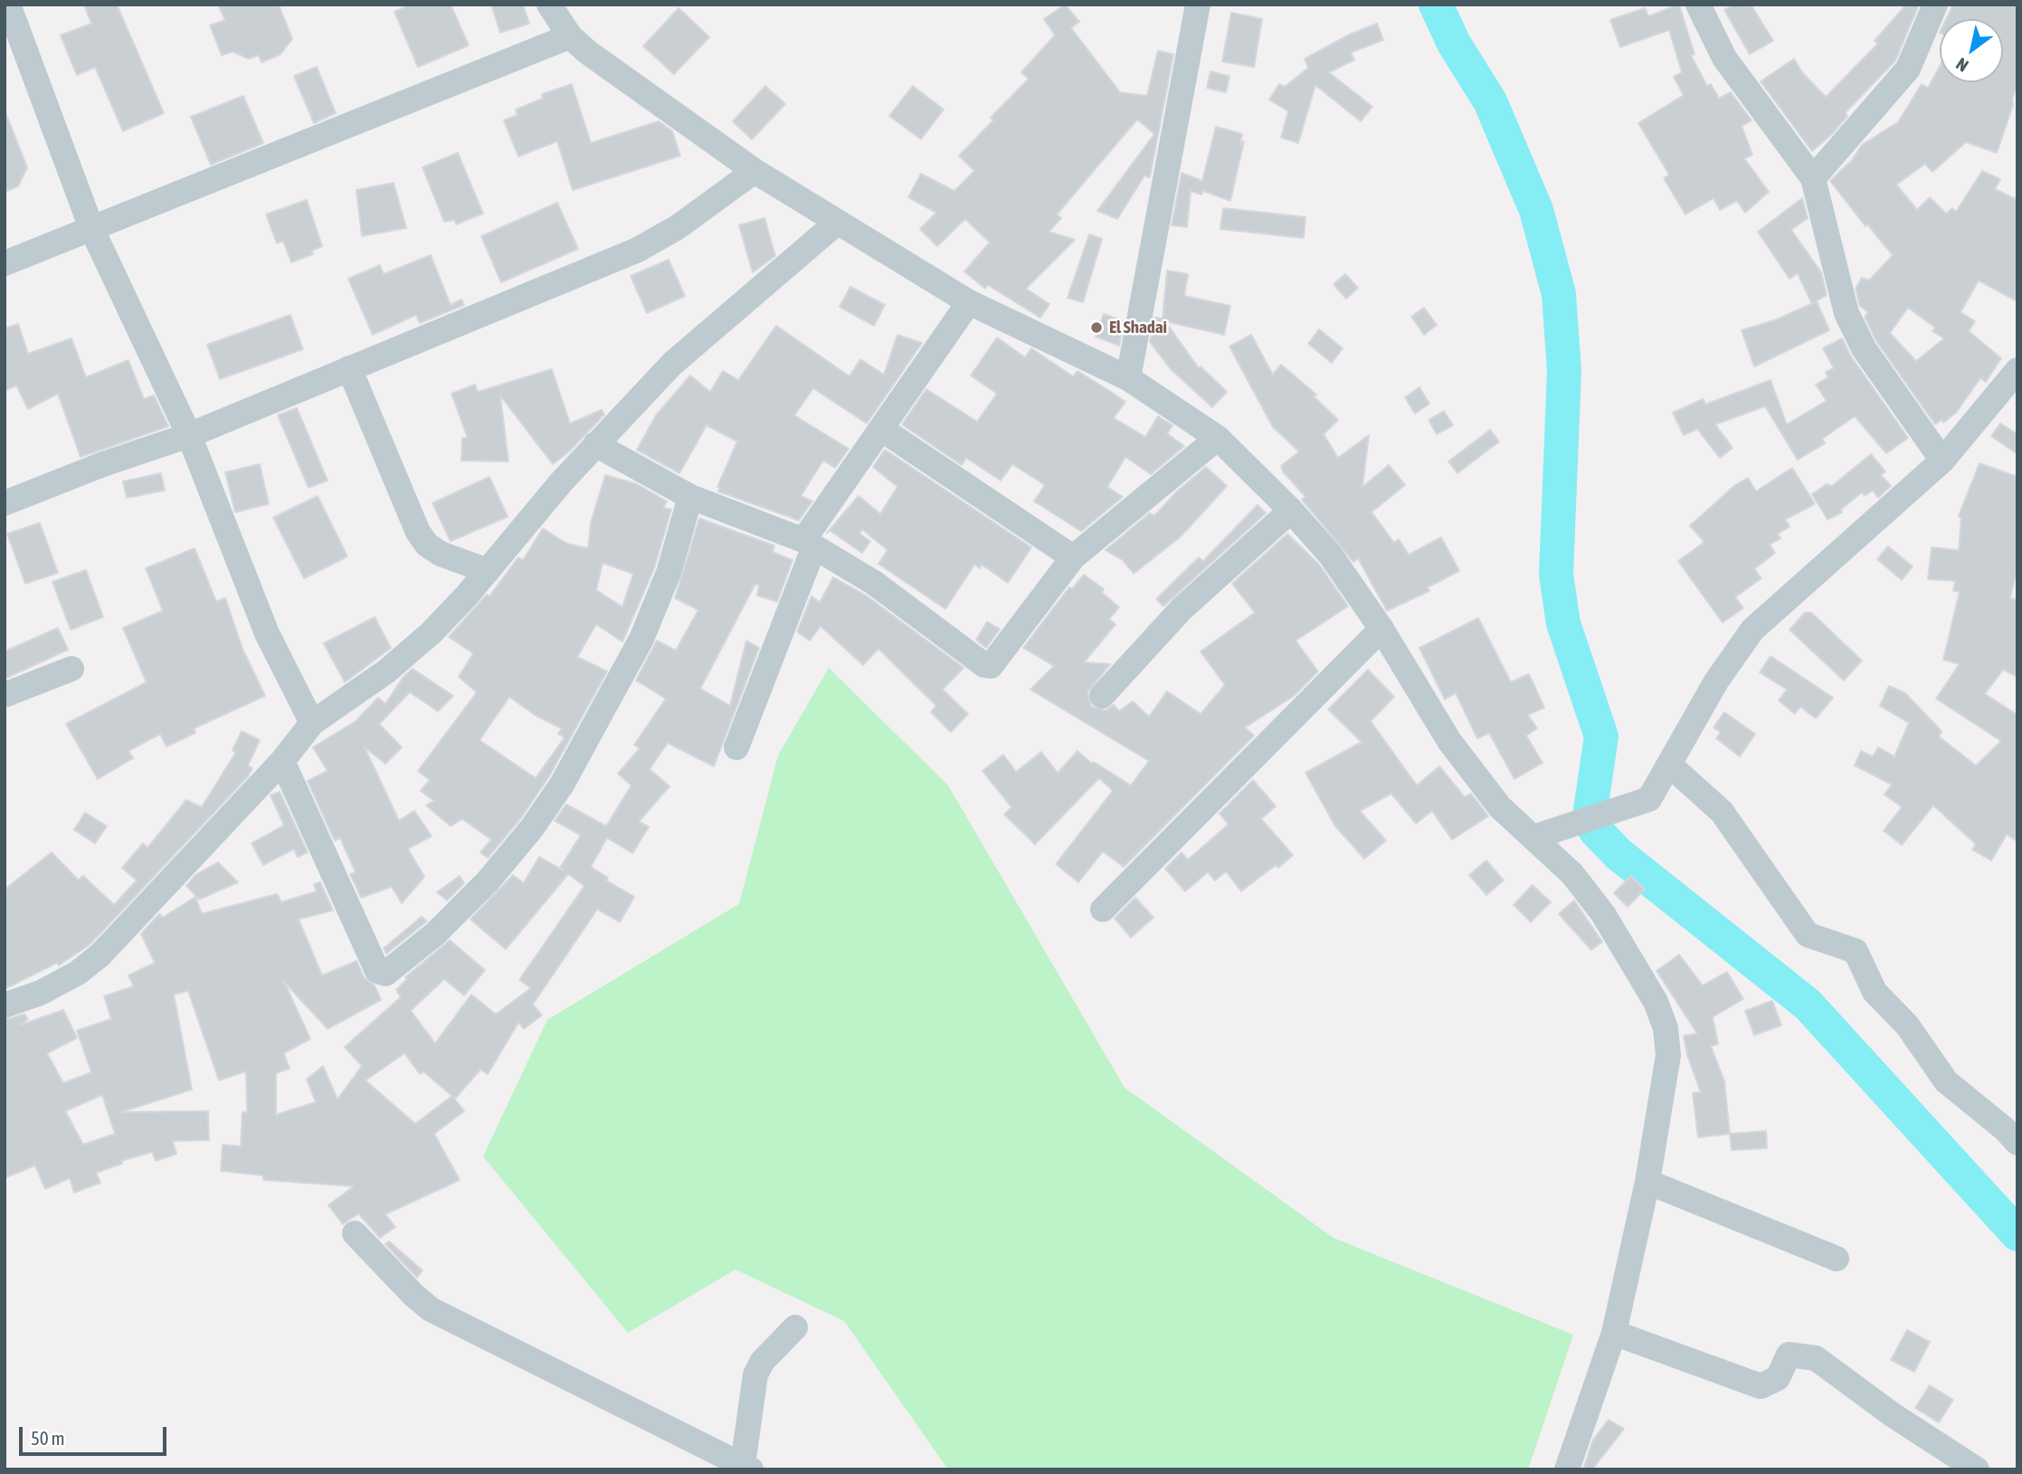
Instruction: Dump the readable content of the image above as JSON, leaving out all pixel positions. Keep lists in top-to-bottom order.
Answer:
{
  "places": ["El Shadai"],
  "scale_bar": "50 m",
  "north": "bottom left"
}
